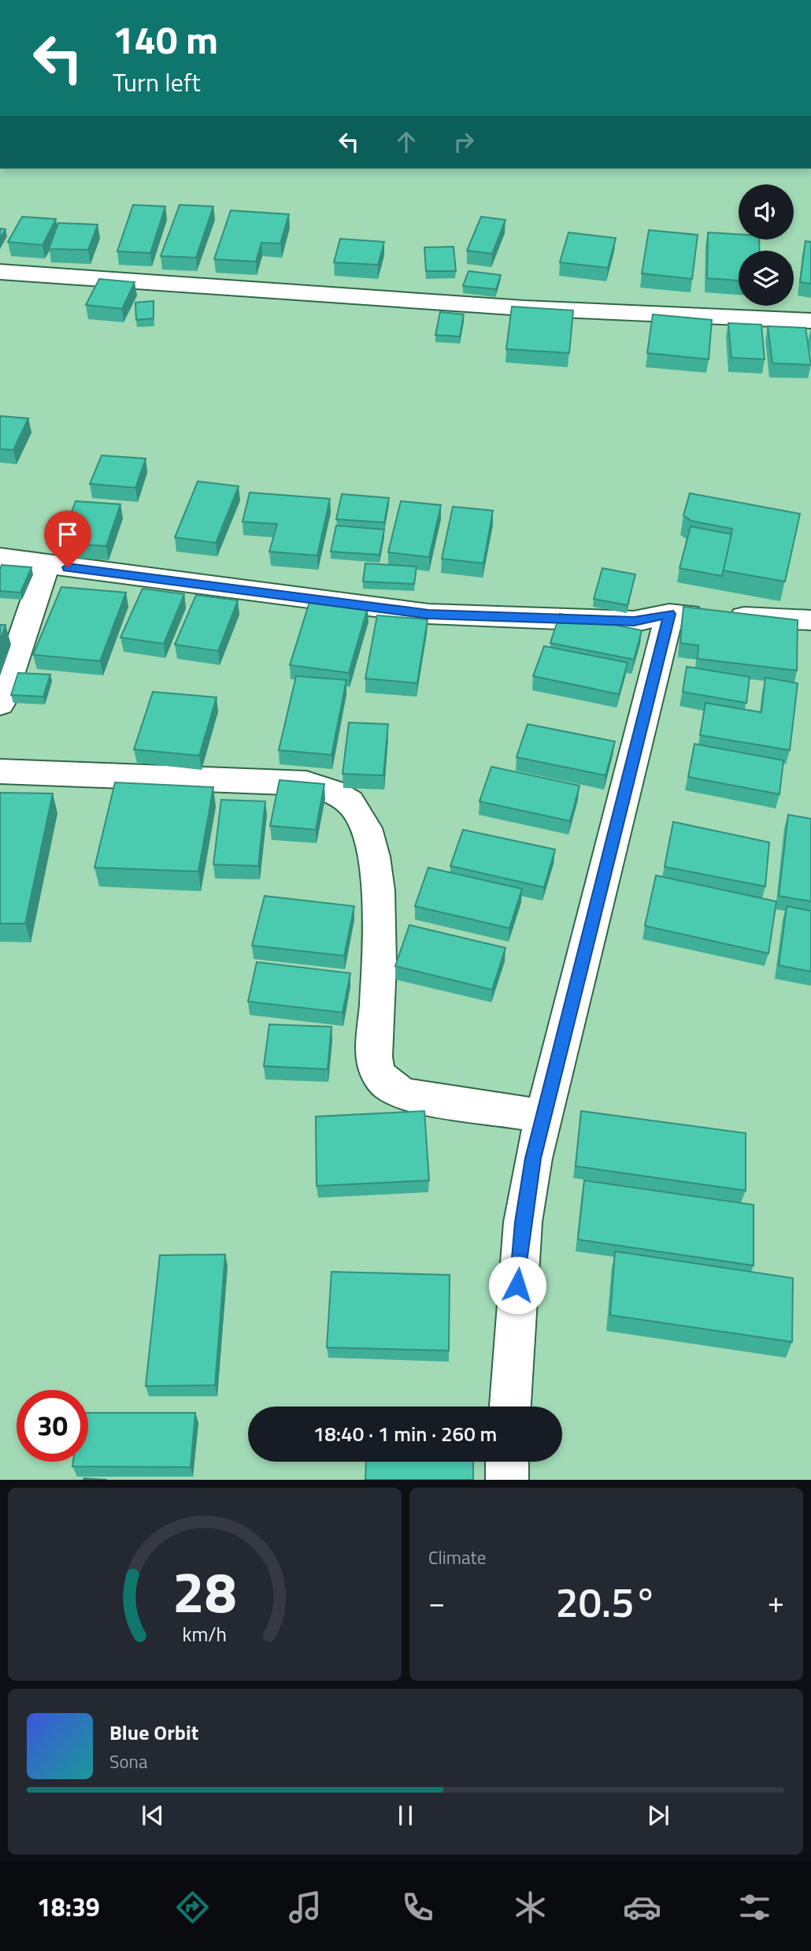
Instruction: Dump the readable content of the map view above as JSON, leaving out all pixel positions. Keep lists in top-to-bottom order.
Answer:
{
  "page": {
    "turn": ["140 m", "Turn left"],
    "limit": "30",
    "trip": "18:40 · 1 min · 260 m",
    "tile": "Climate",
    "heat": ["−", "20.5°", "+"],
    "song": ["Blue Orbit", "Sona"],
    "tabs": "18:39",
    "gauge": ["28", "km/h"]
  }
}
